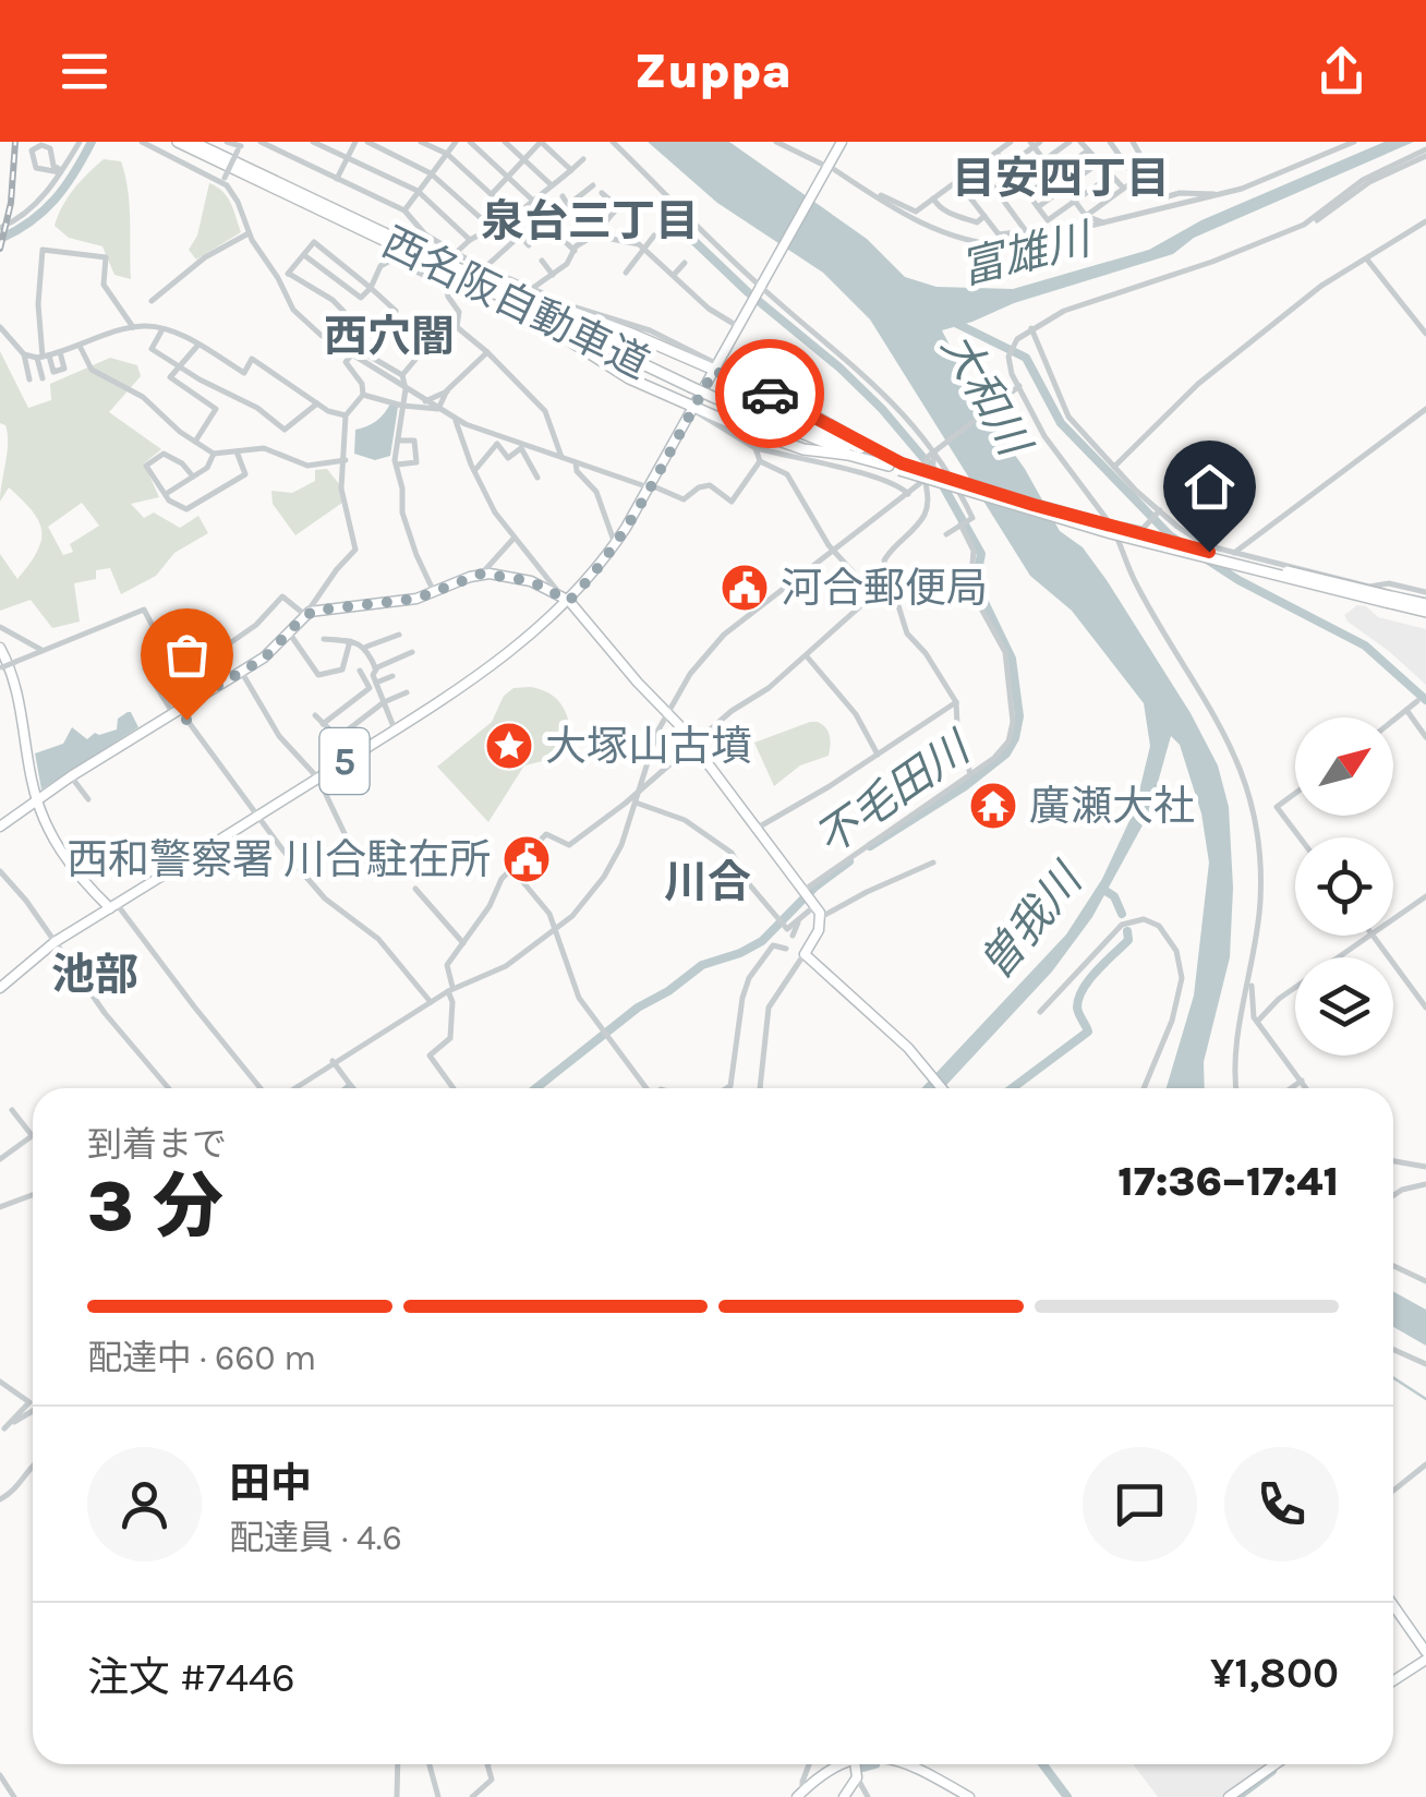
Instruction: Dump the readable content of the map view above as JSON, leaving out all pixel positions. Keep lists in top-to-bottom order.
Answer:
{
  "streets": {
    "highway": ["西名阪自動車道"],
    "main road": ["5"]
  },
  "districts": [
    "目安四丁目",
    "泉台三丁目",
    "西穴闇",
    "川合",
    "池部"
  ],
  "water": [
    "富雄川",
    "大和川",
    "不毛田川",
    "曽我川"
  ],
  "places": {
    "public building": ["河合郵便局", "西和警察署 川合駐在所"],
    "place": ["大塚山古墳"],
    "temple": ["廣瀬大社"]
  },
  "north": "top right",
  "page": {
    "header": "Zuppa",
    "heading": ["3 分", "到着まで", "17:36–17:41"],
    "panel": [
      "田中",
      "配達員 · 4.6",
      "注文 #7446",
      "¥1,800"
    ],
    "bar": "配達中 · 660 m"
  }
}
